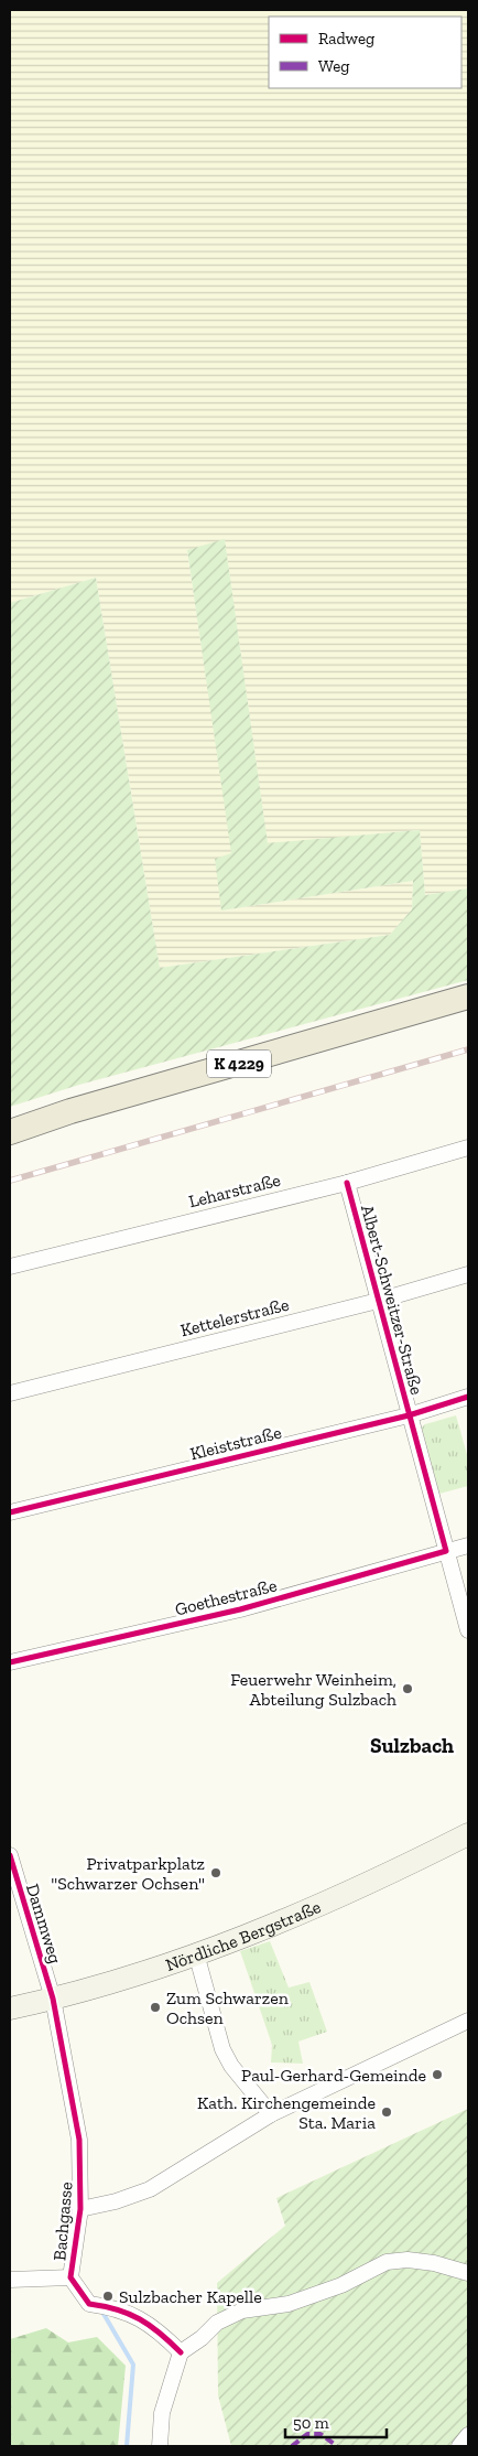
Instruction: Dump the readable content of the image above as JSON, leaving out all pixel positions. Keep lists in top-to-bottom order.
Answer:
{
  "streets": {
    "main road": ["K 4229", "Nördliche Bergstraße"],
    "street": [
      "Leharstraße",
      "Albert-Schweitzer-Straße",
      "Kettelerstraße",
      "Kleiststraße",
      "Goethestraße",
      "Dammweg",
      "Bachgasse"
    ]
  },
  "crossings": [
    ["Leharstraße", "Albert-Schweitzer-Straße"],
    ["Albert-Schweitzer-Straße", "Kettelerstraße"],
    ["Albert-Schweitzer-Straße", "Kleiststraße"],
    ["Albert-Schweitzer-Straße", "Goethestraße"],
    ["Dammweg", "Nördliche Bergstraße"],
    ["Dammweg", "Bachgasse"],
    ["Nördliche Bergstraße", "Bachgasse"]
  ],
  "districts": ["Sulzbach"],
  "places": [
    "Feuerwehr Weinheim, Abteilung Sulzbach",
    "Privatparkplatz \"Schwarzer Ochsen\"",
    "Zum Schwarzen Ochsen",
    "Paul-Gerhard-Gemeinde",
    "Kath. Kirchengemeinde Sta. Maria",
    "Sulzbacher Kapelle"
  ],
  "legend": ["Radweg", "Weg"],
  "scale_bar": "50 m"
}
